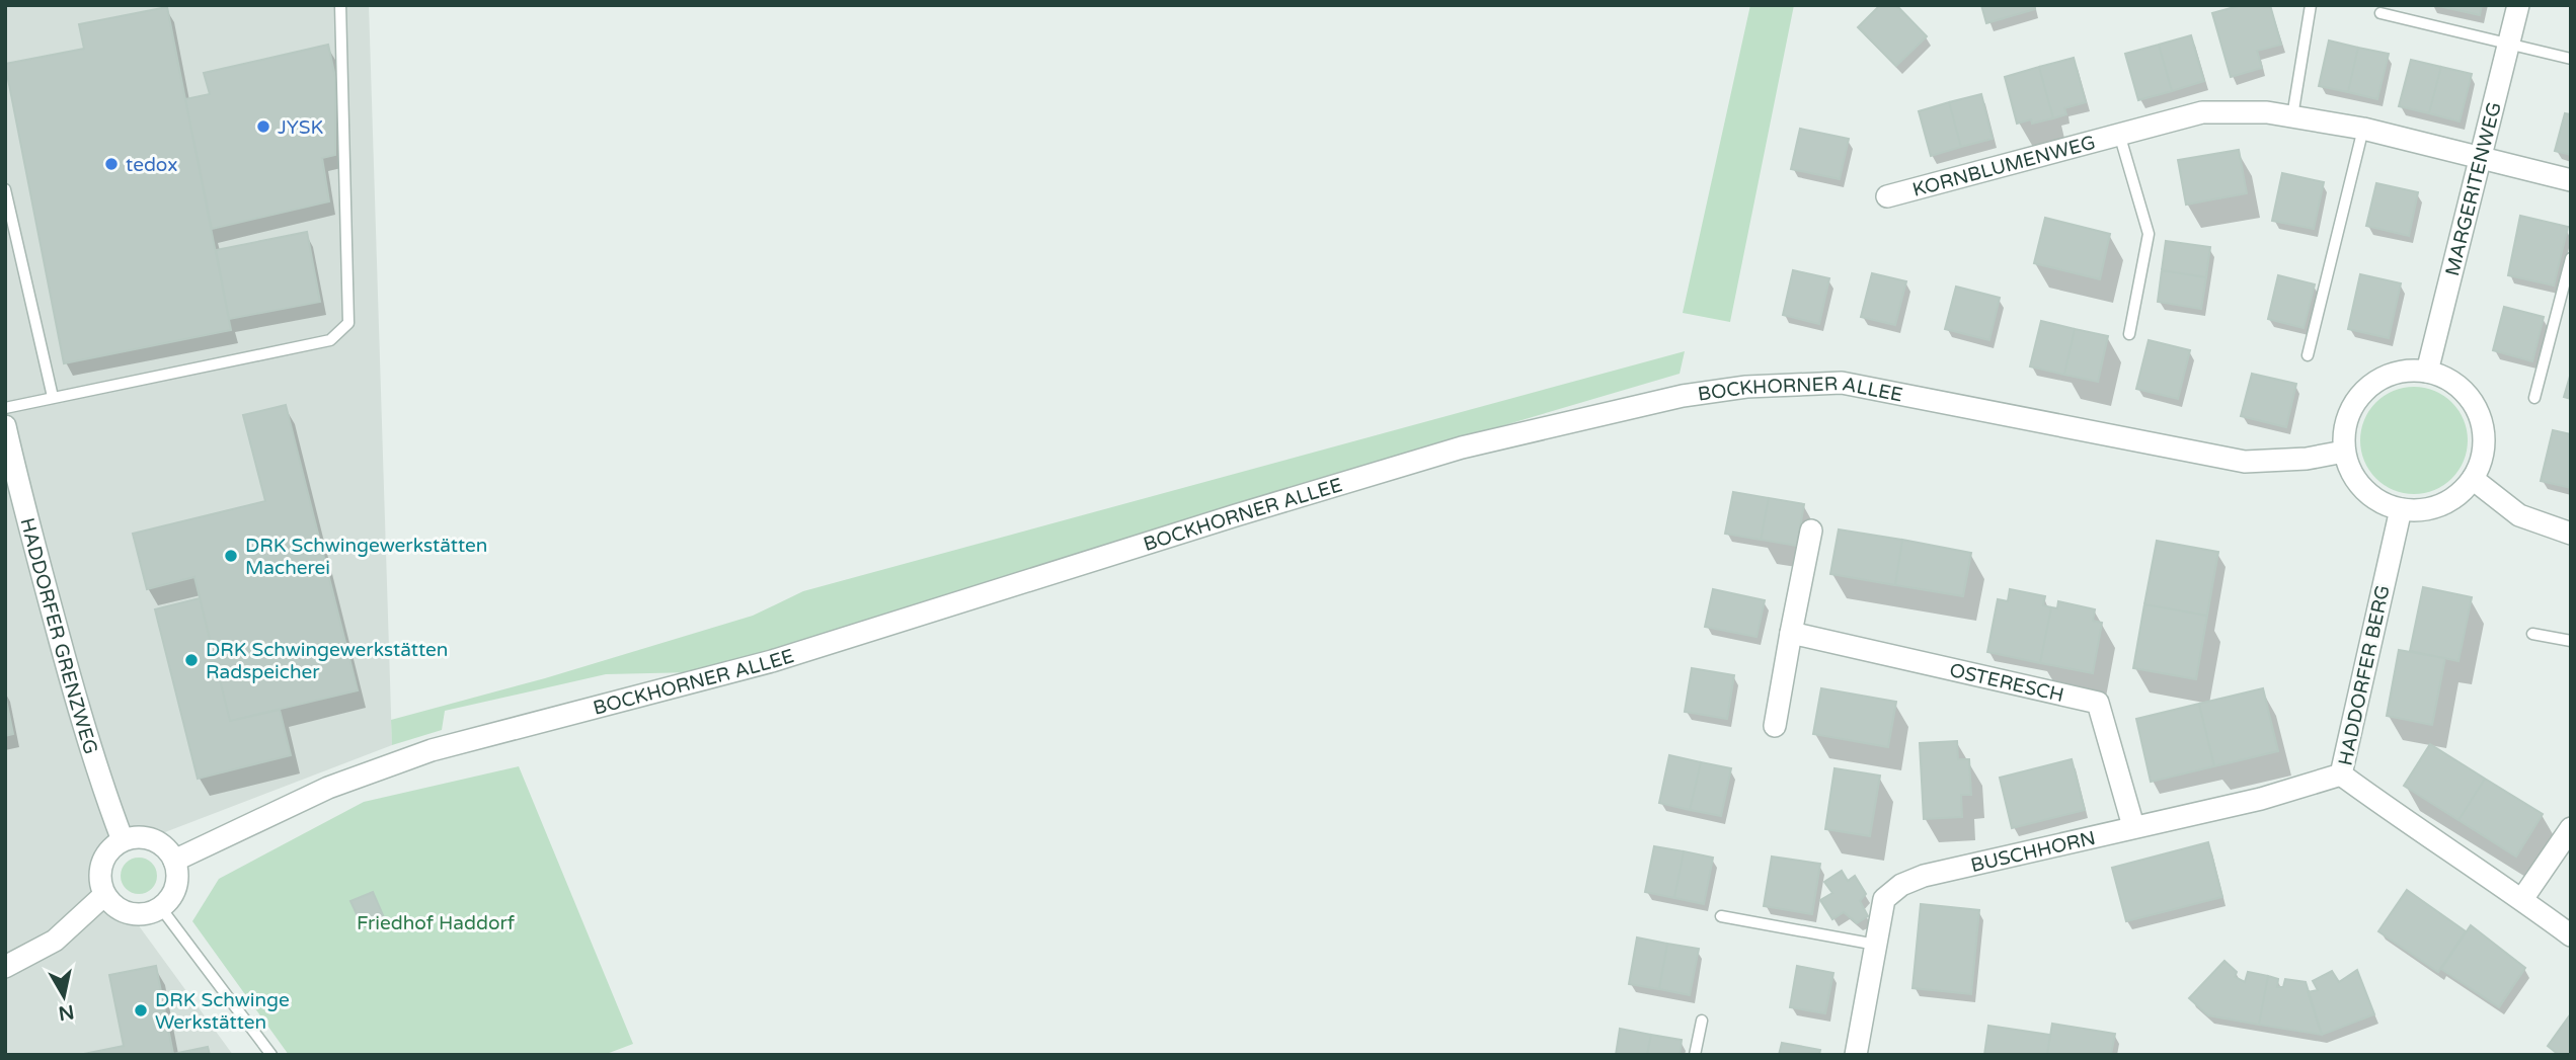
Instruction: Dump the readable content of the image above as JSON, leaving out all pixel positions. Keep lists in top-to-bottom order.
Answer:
{
  "streets": {
    "street": [
      "KORNBLUMENWEG",
      "MARGERITENWEG",
      "BOCKHORNER ALLEE",
      "HADDORFER GRENZWEG",
      "HADDORFER BERG",
      "OSTERESCH",
      "BUSCHHORN"
    ]
  },
  "crossings": [
    ["KORNBLUMENWEG", "MARGERITENWEG"],
    ["MARGERITENWEG", "BOCKHORNER ALLEE"],
    ["MARGERITENWEG", "HADDORFER BERG"],
    ["BOCKHORNER ALLEE", "HADDORFER GRENZWEG"],
    ["BOCKHORNER ALLEE", "HADDORFER BERG"],
    ["HADDORFER BERG", "BUSCHHORN"],
    ["OSTERESCH", "BUSCHHORN"]
  ],
  "parks": ["Friedhof Haddorf"],
  "places": [
    "JYSK",
    "tedox",
    "DRK Schwingewerkstätten Macherei",
    "DRK Schwingewerkstätten Radspeicher",
    "DRK Schwinge Werkstätten"
  ],
  "north": "bottom"
}
